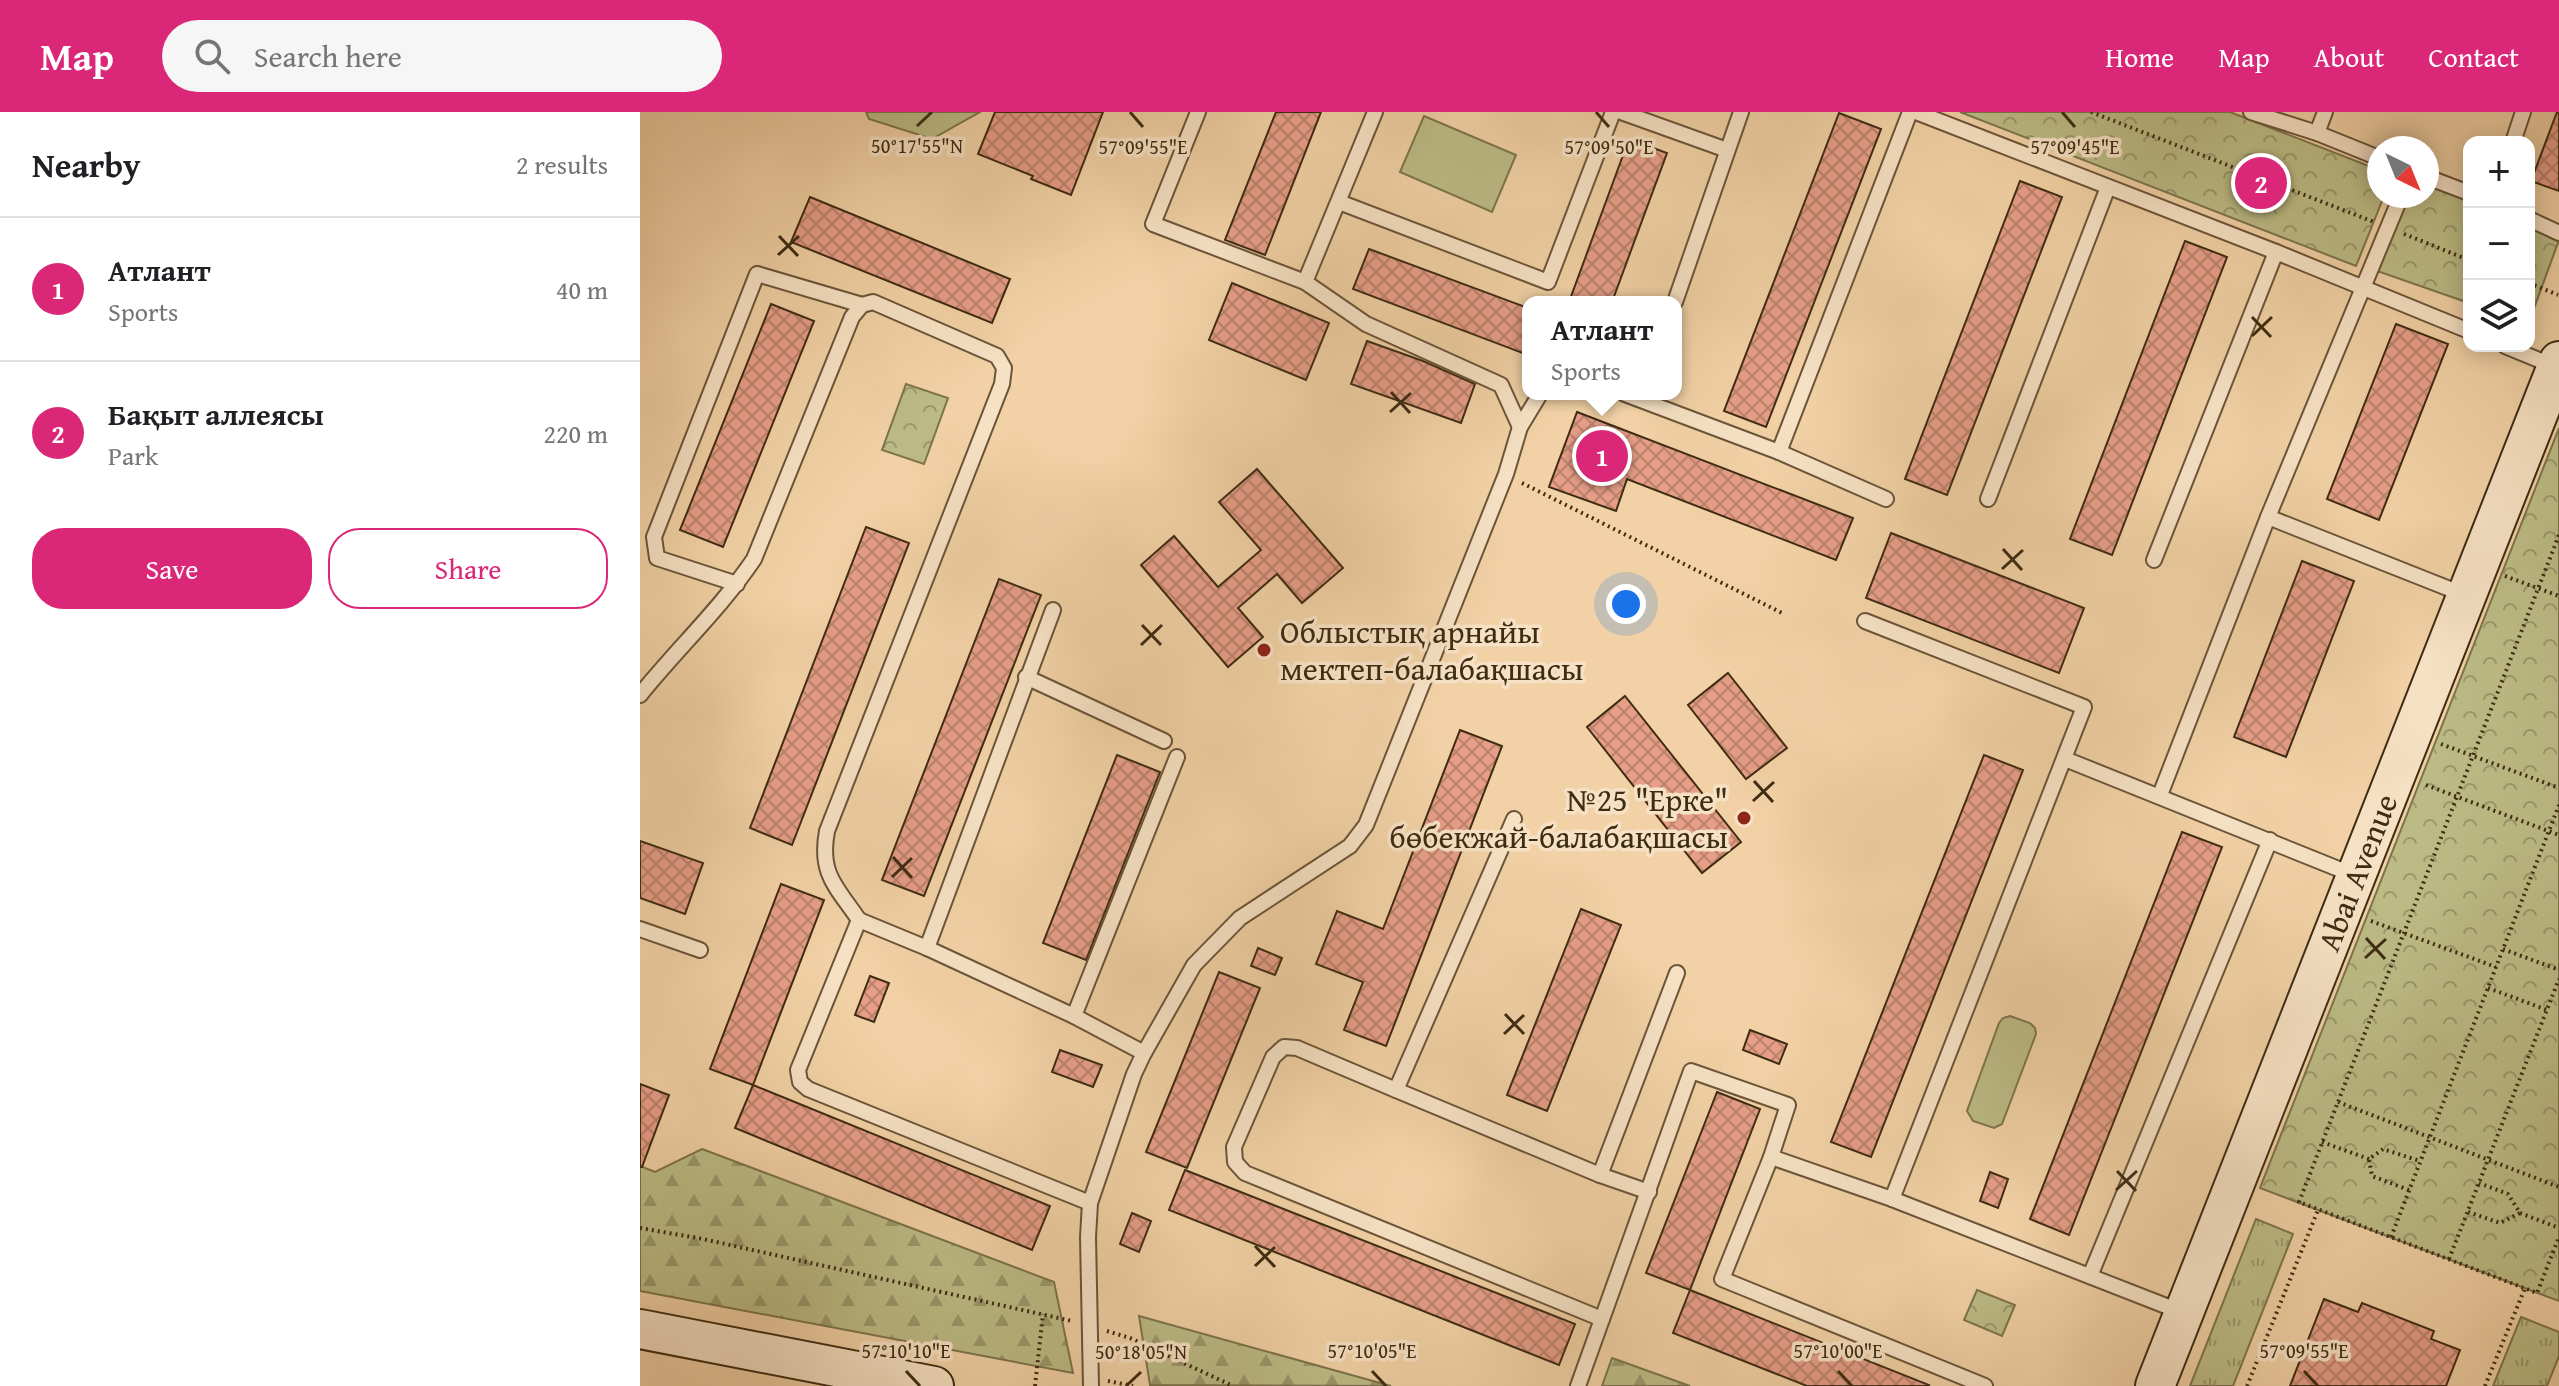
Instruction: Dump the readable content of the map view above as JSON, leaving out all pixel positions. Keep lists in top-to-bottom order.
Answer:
{
  "streets": {
    "main road": ["Abai Avenue"]
  },
  "places": ["Облыстық арнайы мектеп-балабақшасы", "№25 \"Ерке\" бөбекжай-балабақшасы"],
  "north": "bottom right",
  "page": {
    "header": "Map",
    "search": "Search here",
    "nav": [
      "Home",
      "Map",
      "About",
      "Contact"
    ],
    "heading": ["Nearby", "2 results"],
    "map_buttons": ["+", "−"],
    "pins": ["2", "1"],
    "list": [
      {
        "mark": "1",
        "name": "Атлант",
        "note": "Sports",
        "value": "40 m"
      },
      {
        "mark": "2",
        "name": "Бақыт аллеясы",
        "note": "Park",
        "value": "220 m"
      }
    ],
    "popup": ["Атлант", "Sports"],
    "buttons": ["Save", "Share"]
  },
  "coordinates": [
    "50°17'55\"N",
    "57°09'55\"E",
    "57°09'50\"E",
    "57°09'45\"E",
    "57°10'10\"E",
    "57°10'05\"E",
    "57°10'00\"E",
    "50°18'05\"N"
  ]
}
